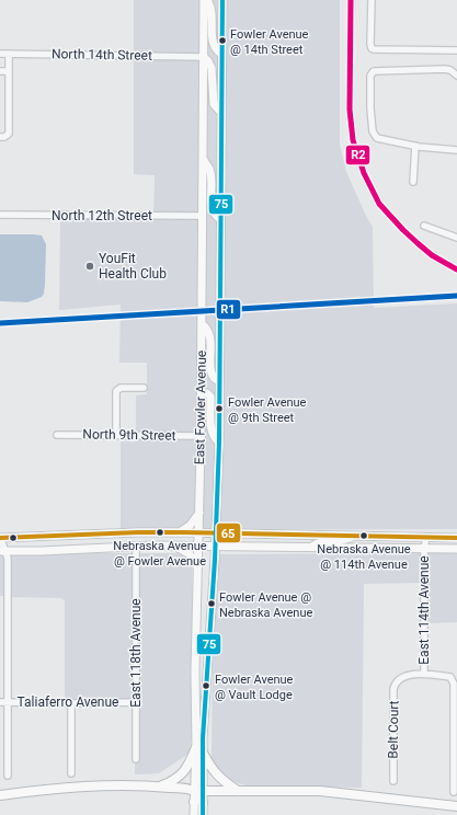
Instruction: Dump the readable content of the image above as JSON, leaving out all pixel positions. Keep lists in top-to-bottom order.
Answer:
{
  "streets": {
    "main road": ["East Fowler Avenue"],
    "street": [
      "North 14th Street",
      "North 12th Street",
      "North 9th Street",
      "East 114th Avenue",
      "East 118th Avenue",
      "Taliaferro Avenue",
      "Belt Court"
    ]
  },
  "crossings": [
    ["North 14th Street", "East Fowler Avenue"],
    ["North 12th Street", "East Fowler Avenue"],
    ["East Fowler Avenue", "North 9th Street"],
    ["East 114th Avenue", "Belt Court"],
    ["East 118th Avenue", "Taliaferro Avenue"]
  ],
  "places": [
    "Fowler Avenue @ 14th Street",
    "YouFit Health Club",
    "Fowler Avenue @ 9th Street",
    "Nebraska Avenue @ Fowler Avenue",
    "Nebraska Avenue @ 114th Avenue",
    "Fowler Avenue @ Nebraska Avenue",
    "Fowler Avenue @ Vault Lodge"
  ],
  "lines": [
    "transit line R2",
    "transit line 75",
    "transit line R1",
    "transit line 65"
  ]
}
